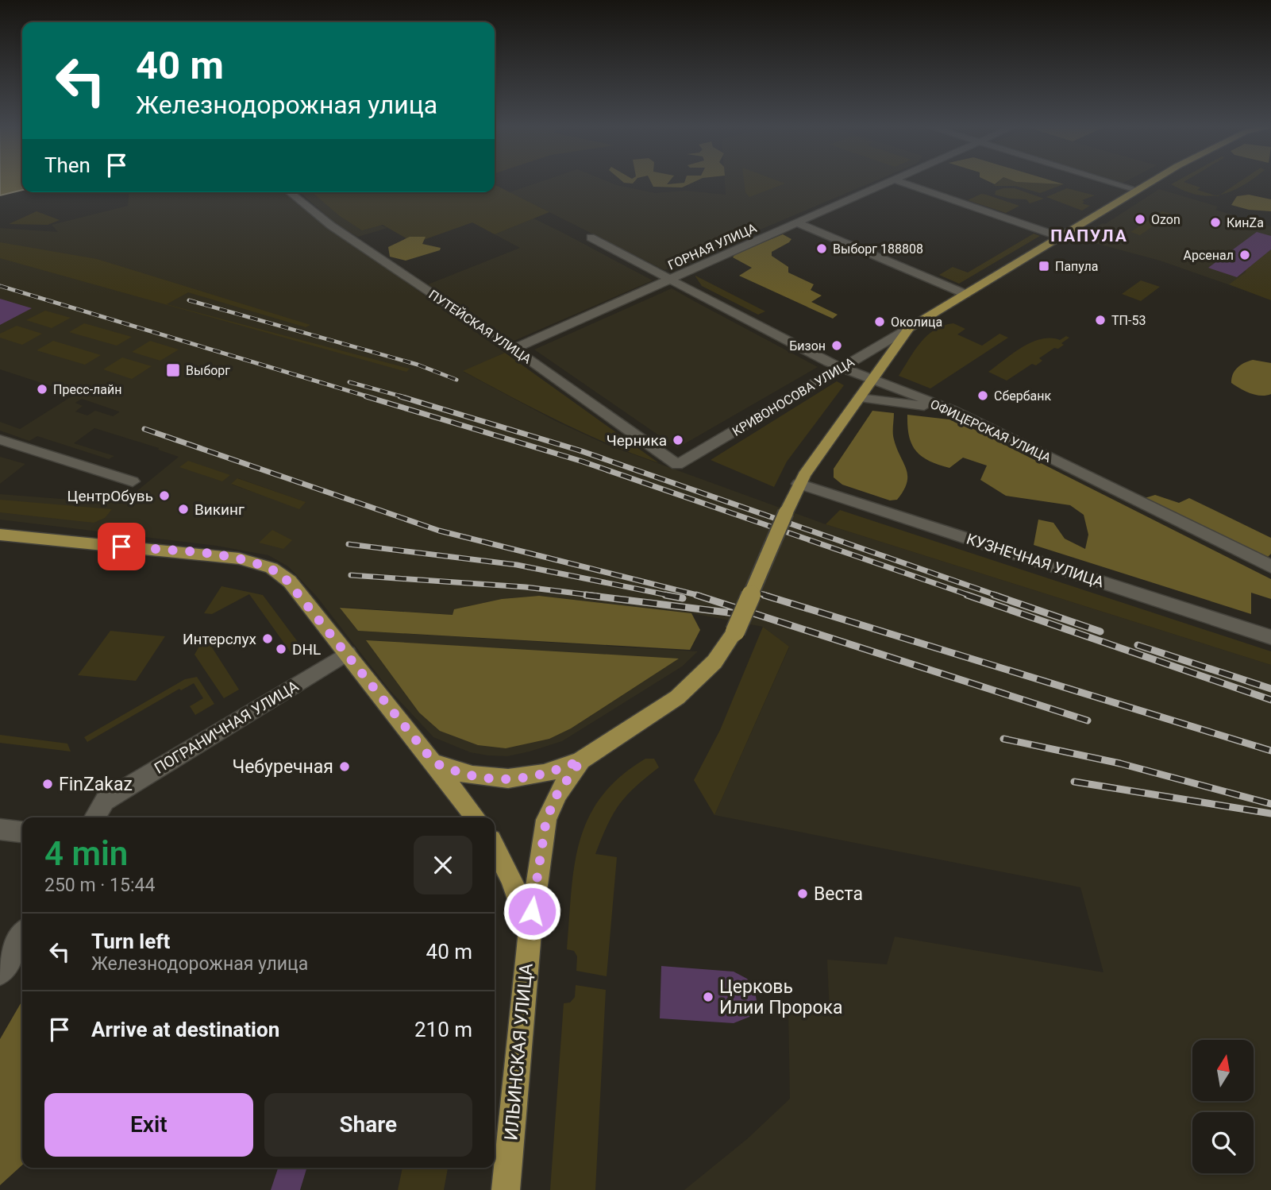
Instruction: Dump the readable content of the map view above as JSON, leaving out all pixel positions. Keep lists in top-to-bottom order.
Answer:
{
  "streets": {
    "main road": ["КРИВОНОСОВА УЛИЦА", "ИЛЬИНСКАЯ УЛИЦА"],
    "street": [
      "ГОРНАЯ УЛИЦА",
      "ПУТЕЙСКАЯ УЛИЦА",
      "ОФИЦЕРСКАЯ УЛИЦА",
      "КУЗНЕЧНАЯ УЛИЦА",
      "ПОГРАНИЧНАЯ УЛИЦА"
    ]
  },
  "crossings": [
    ["ГОРНАЯ УЛИЦА", "ПУТЕЙСКАЯ УЛИЦА"],
    ["ГОРНАЯ УЛИЦА", "ОФИЦЕРСКАЯ УЛИЦА"],
    ["ПУТЕЙСКАЯ УЛИЦА", "КРИВОНОСОВА УЛИЦА"],
    ["КРИВОНОСОВА УЛИЦА", "ОФИЦЕРСКАЯ УЛИЦА"],
    ["КРИВОНОСОВА УЛИЦА", "КУЗНЕЧНАЯ УЛИЦА"],
    ["КРИВОНОСОВА УЛИЦА", "ИЛЬИНСКАЯ УЛИЦА"]
  ],
  "districts": ["ПАПУЛА"],
  "places": {
    "other": [
      "Ozon",
      "КинZa",
      "Выборг 188808",
      "Арсенал",
      "ТП-53",
      "Околица",
      "Бизон",
      "Пресс-лайн",
      "Сбербанк",
      "Черника",
      "ЦентрОбувь",
      "Викинг",
      "Интерслух",
      "DHL",
      "Чебуречная",
      "FinZakaz",
      "Веста",
      "Церковь Илии Пророка"
    ],
    "transit": ["Папула", "Выборг"]
  },
  "north": "top",
  "page": {
    "turn": ["40 m", "Железнодорожная улица"],
    "then": "Then",
    "heading": ["4 min", "250 m · 15:44"],
    "list": [
      {
        "name": "Turn left",
        "note": "Железнодорожная улица",
        "value": "40 m"
      },
      {
        "name": "Arrive at destination",
        "value": "210 m"
      }
    ],
    "buttons": ["Exit", "Share"]
  }
}
